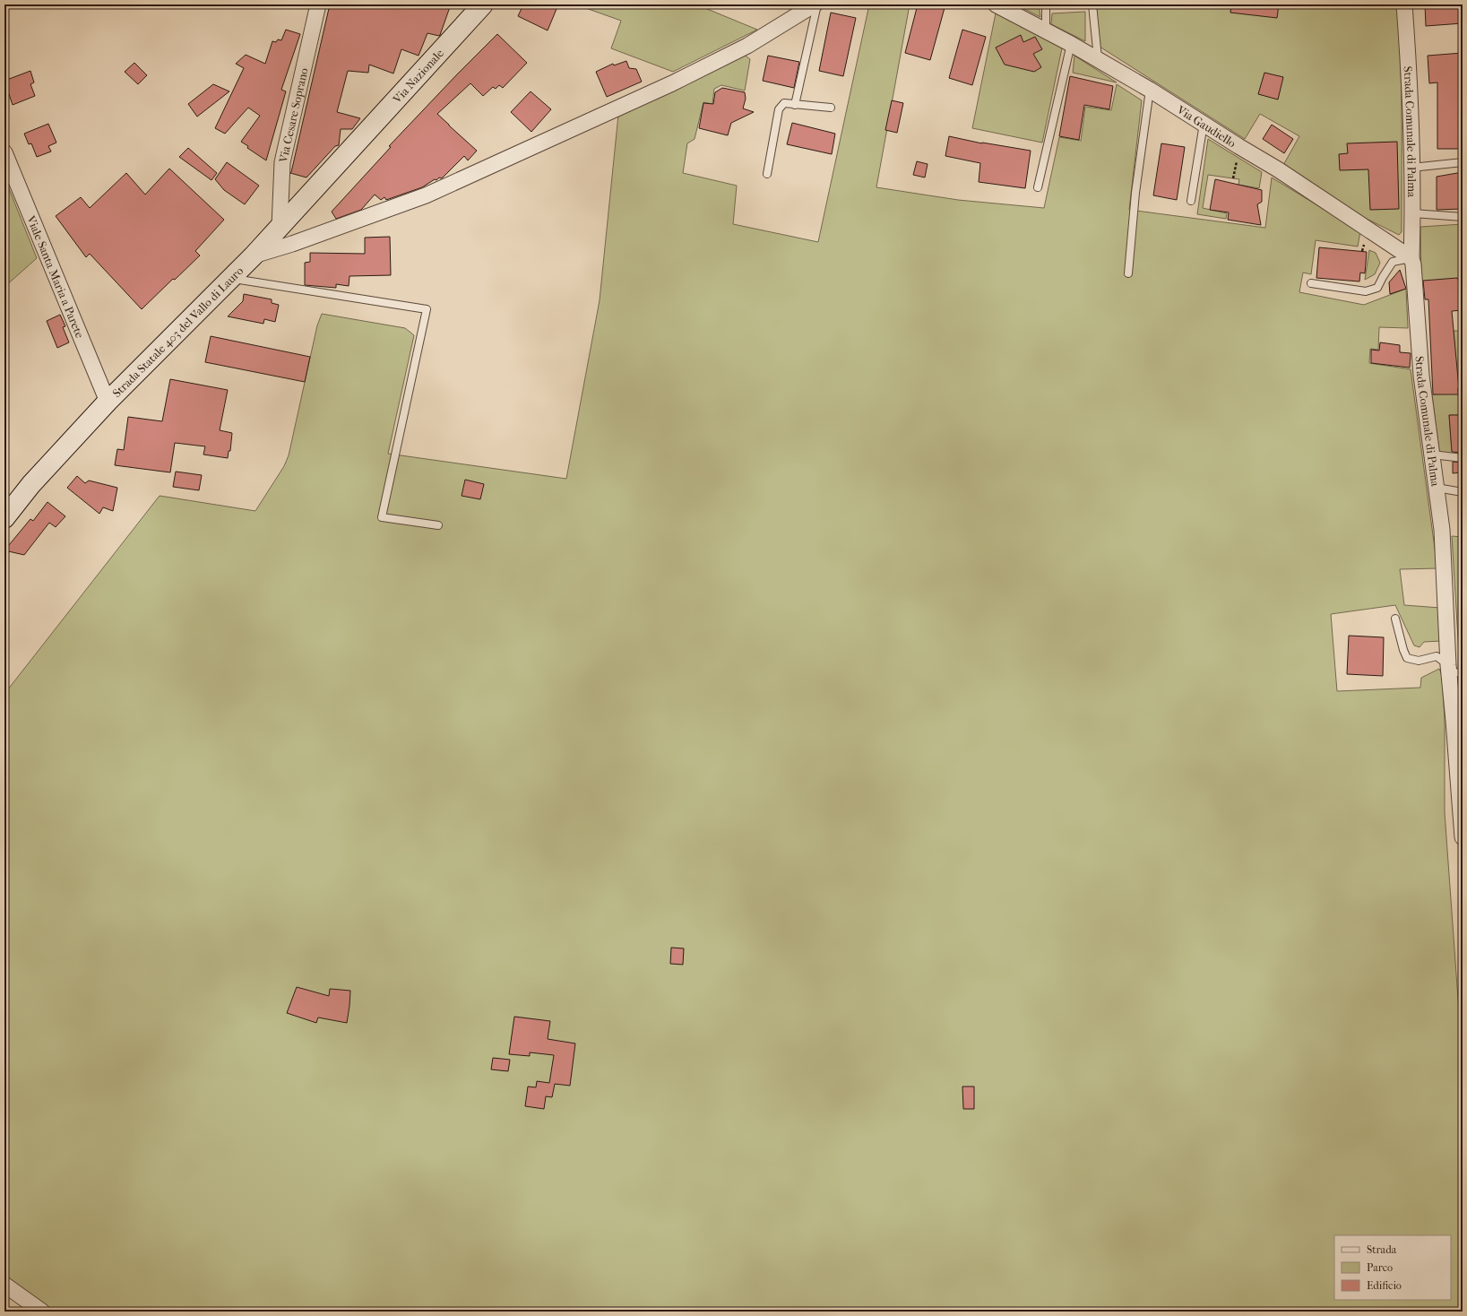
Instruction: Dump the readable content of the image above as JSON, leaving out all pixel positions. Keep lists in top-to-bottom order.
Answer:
{
  "streets": {
    "main road": ["Via Nazionale", "Strada Statale 403 del Vallo di Lauro"],
    "street": [
      "Via Cesare Soprano",
      "Via Gaudiello",
      "Strada Comunale di Palma",
      "Viale Santa Maria a Parete"
    ]
  },
  "crossings": [
    ["Via Nazionale", "Strada Statale 403 del Vallo di Lauro"],
    ["Via Cesare Soprano", "Strada Statale 403 del Vallo di Lauro"],
    ["Via Gaudiello", "Strada Comunale di Palma"],
    ["Viale Santa Maria a Parete", "Strada Statale 403 del Vallo di Lauro"]
  ],
  "legend": ["Strada", "Parco", "Edificio"]
}
